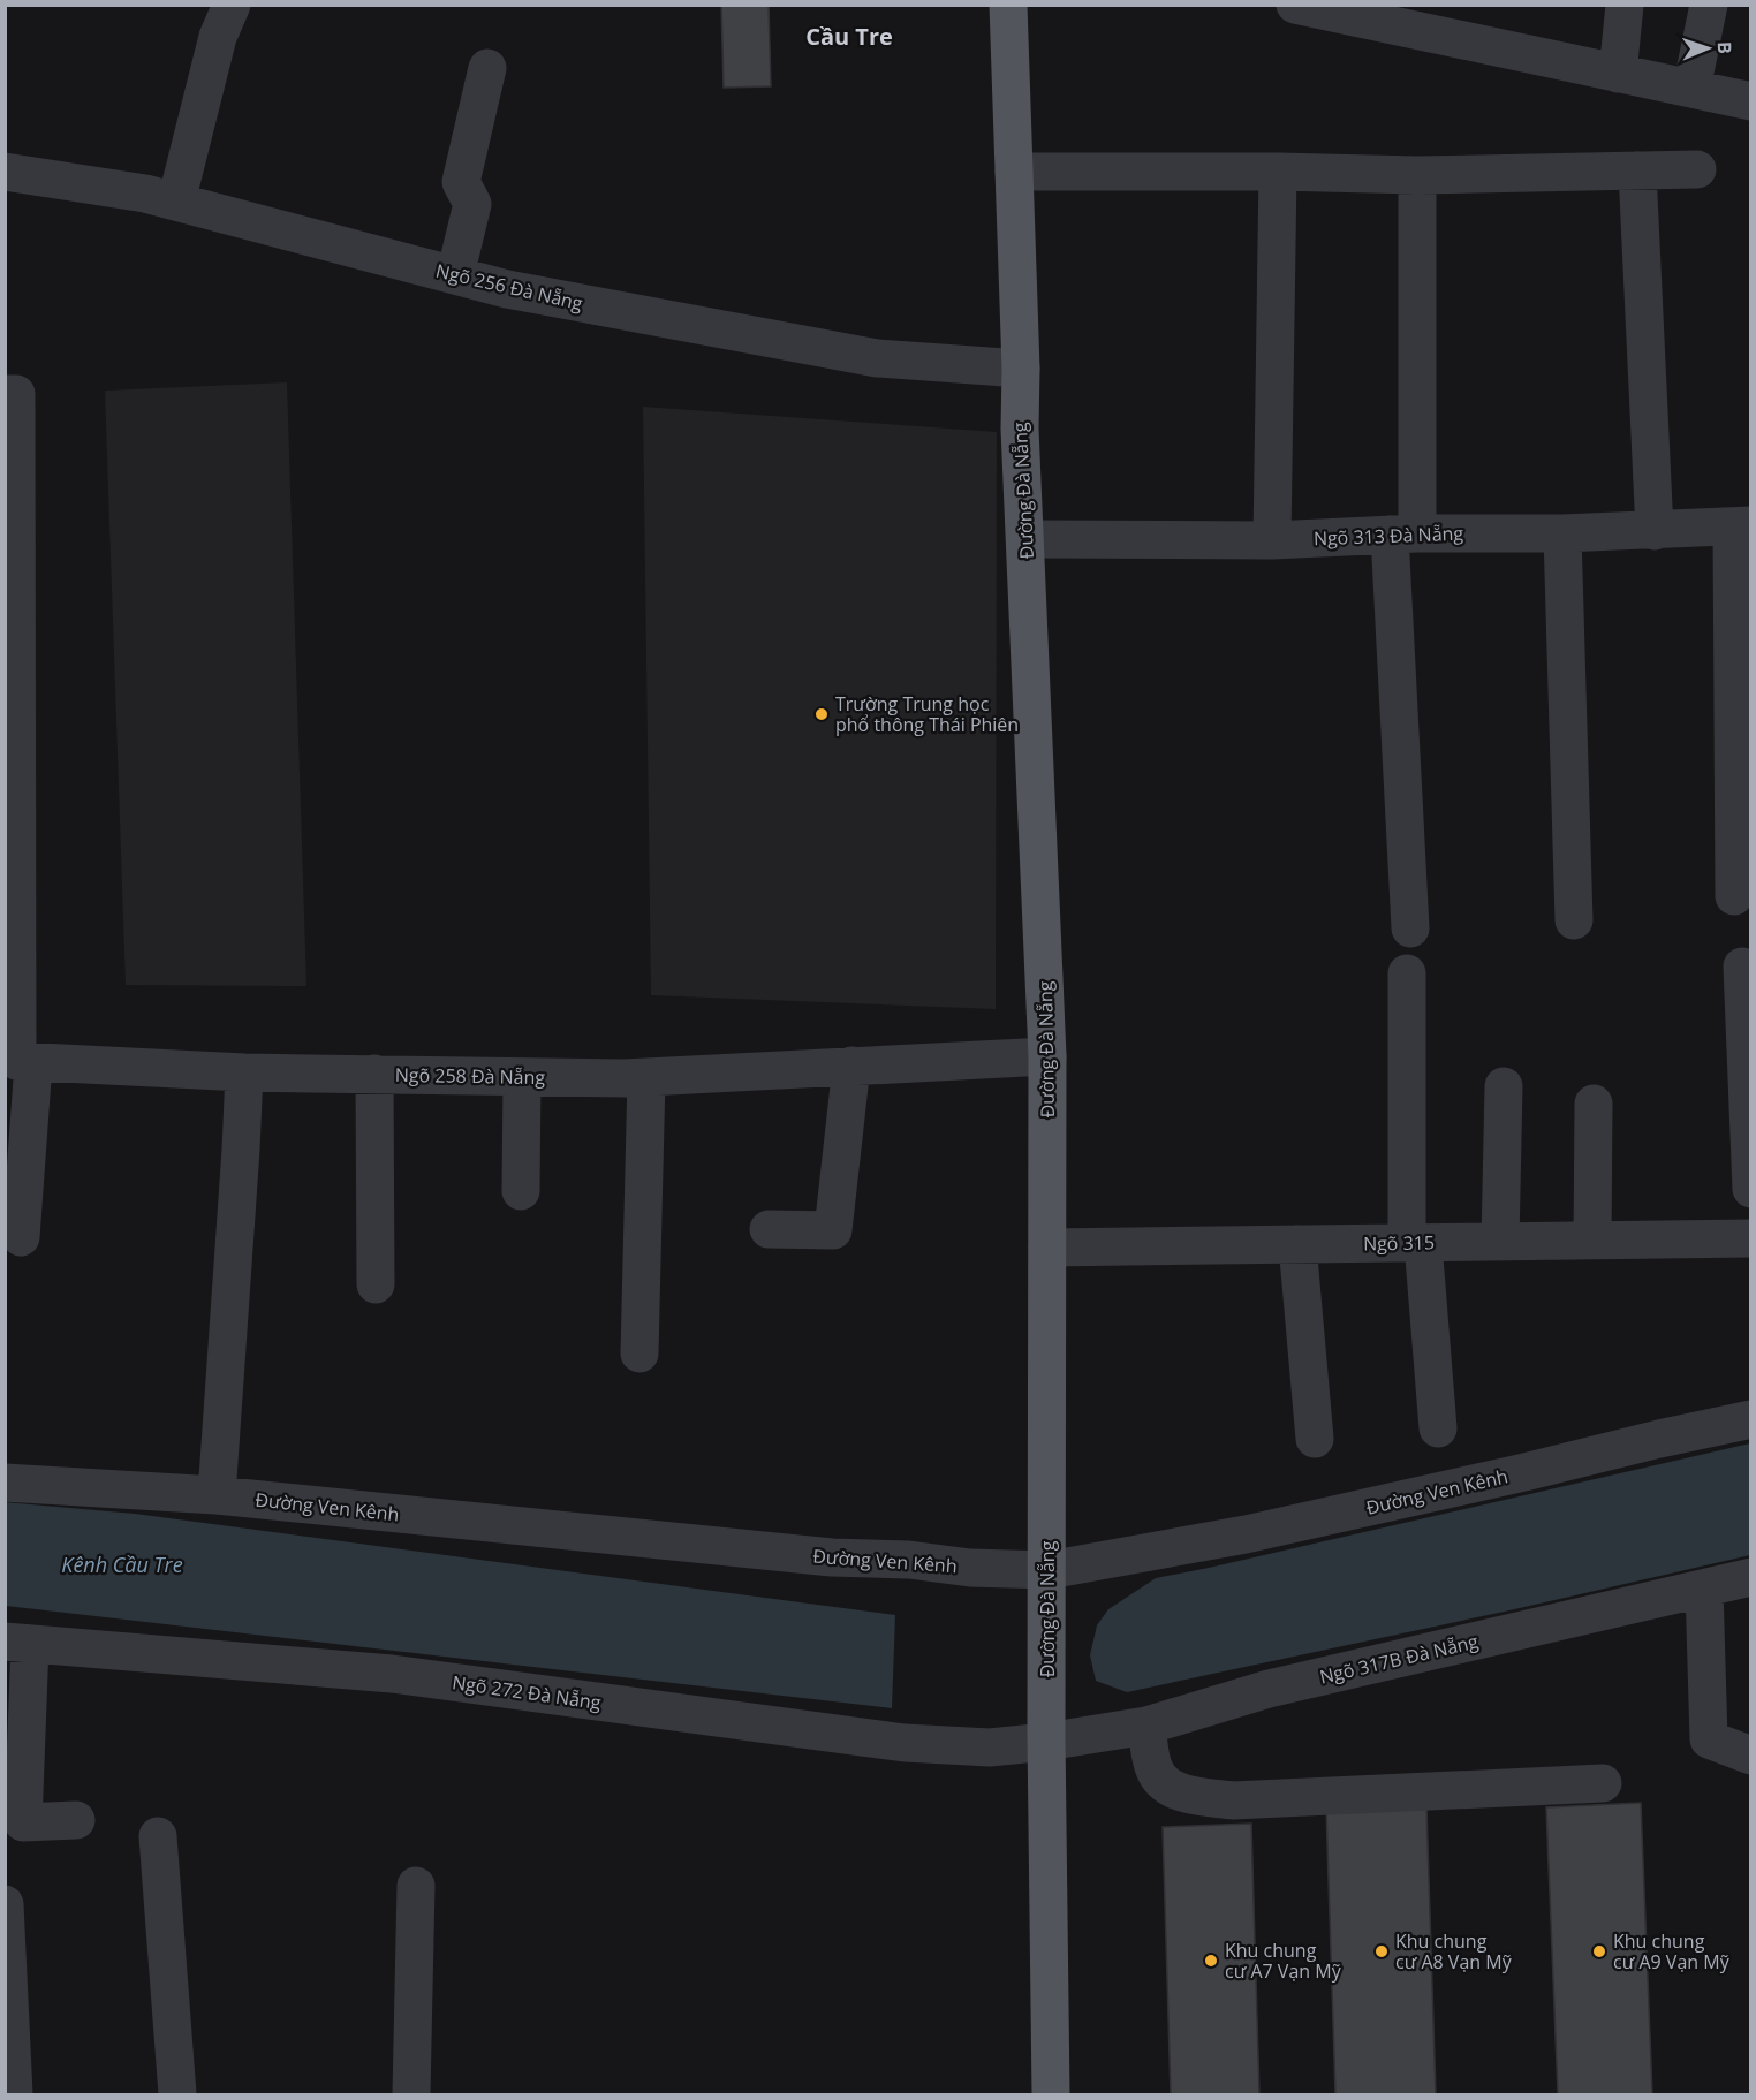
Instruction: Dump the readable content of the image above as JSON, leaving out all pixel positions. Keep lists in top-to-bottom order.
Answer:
{
  "streets": {
    "main road": ["Đường Đà Nẵng"],
    "street": [
      "Ngõ 256 Đà Nẵng",
      "Ngõ 313 Đà Nẵng",
      "Ngõ 258 Đà Nẵng",
      "Ngõ 315",
      "Đường Ven Kênh",
      "Ngõ 317B Đà Nẵng",
      "Ngõ 272 Đà Nẵng"
    ]
  },
  "crossings": [
    ["Ngõ 256 Đà Nẵng", "Đường Đà Nẵng"],
    ["Đường Đà Nẵng", "Ngõ 313 Đà Nẵng"],
    ["Đường Đà Nẵng", "Ngõ 258 Đà Nẵng"],
    ["Đường Đà Nẵng", "Ngõ 315"],
    ["Đường Đà Nẵng", "Đường Ven Kênh"],
    ["Đường Đà Nẵng", "Ngõ 317B Đà Nẵng"],
    ["Đường Đà Nẵng", "Ngõ 272 Đà Nẵng"],
    ["Ngõ 317B Đà Nẵng", "Ngõ 272 Đà Nẵng"]
  ],
  "districts": ["Cầu Tre"],
  "water": ["Kênh Cầu Tre"],
  "places": [
    "Trường Trung học phổ thông Thái Phiên",
    "Khu chung cư A8 Vạn Mỹ",
    "Khu chung cư A9 Vạn Mỹ",
    "Khu chung cư A7 Vạn Mỹ"
  ],
  "north": "right"
}
